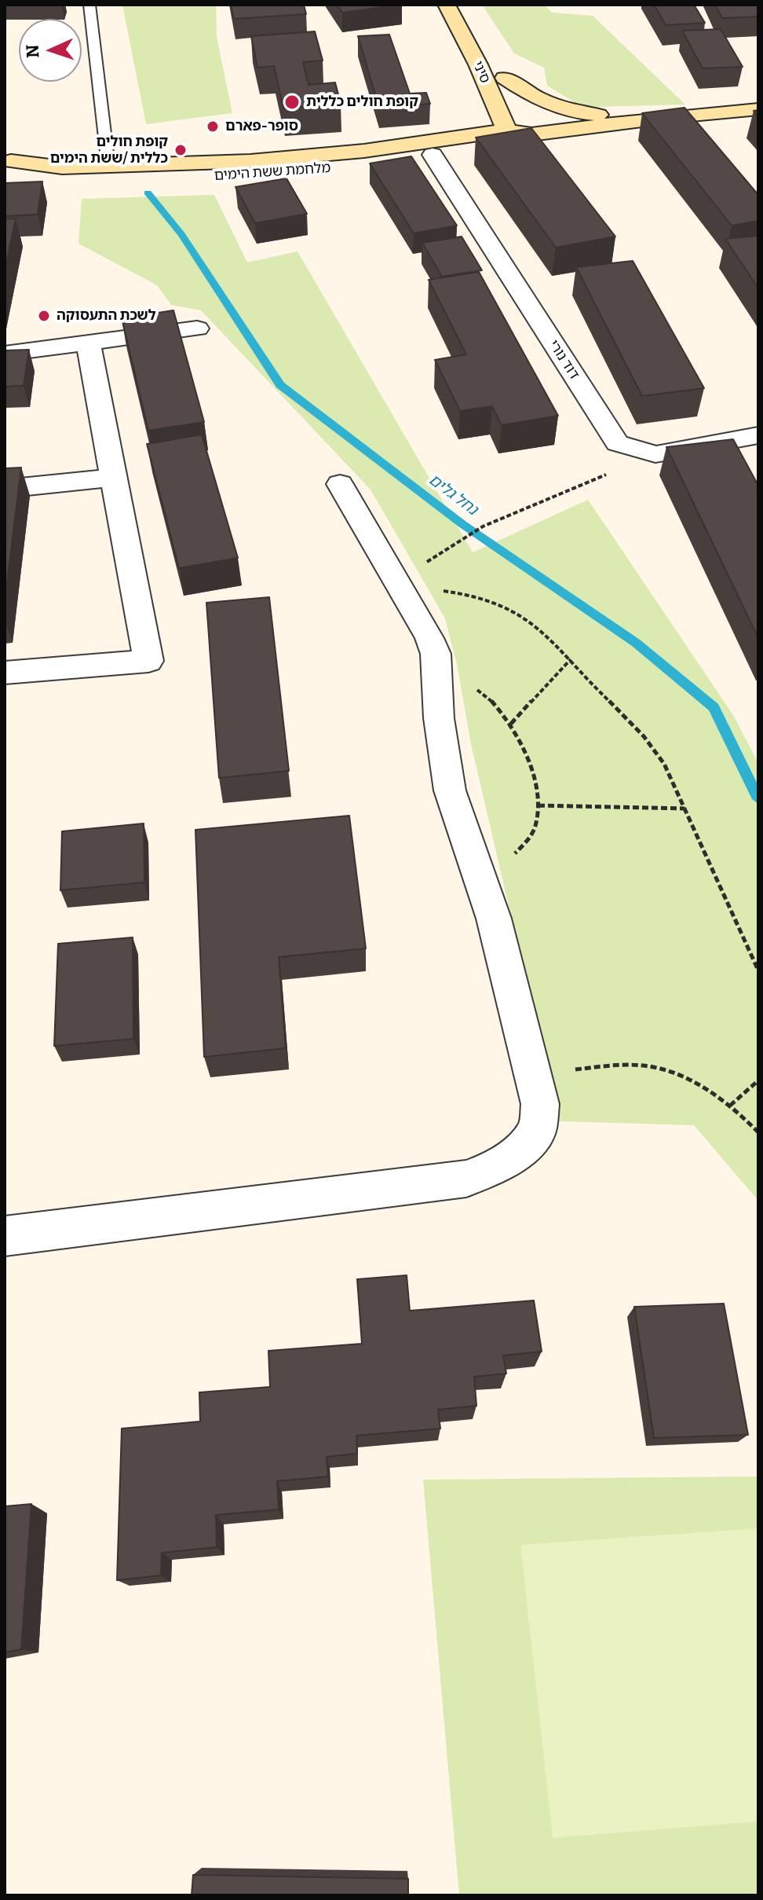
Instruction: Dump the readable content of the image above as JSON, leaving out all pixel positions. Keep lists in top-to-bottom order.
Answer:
{
  "streets": {
    "street": ["סיני", "מלחמת ששת הימים", "דוד נורי"]
  },
  "crossings": [
    ["סיני", "מלחמת ששת הימים"],
    ["מלחמת ששת הימים", "דוד נורי"]
  ],
  "water": ["נחל גלים"],
  "places": [
    "קופת חולים כללית",
    "סופר-פארם",
    "קופת חולים כללית /ששת הימים",
    "לשכת התעסוקה"
  ],
  "north": "left"
}
